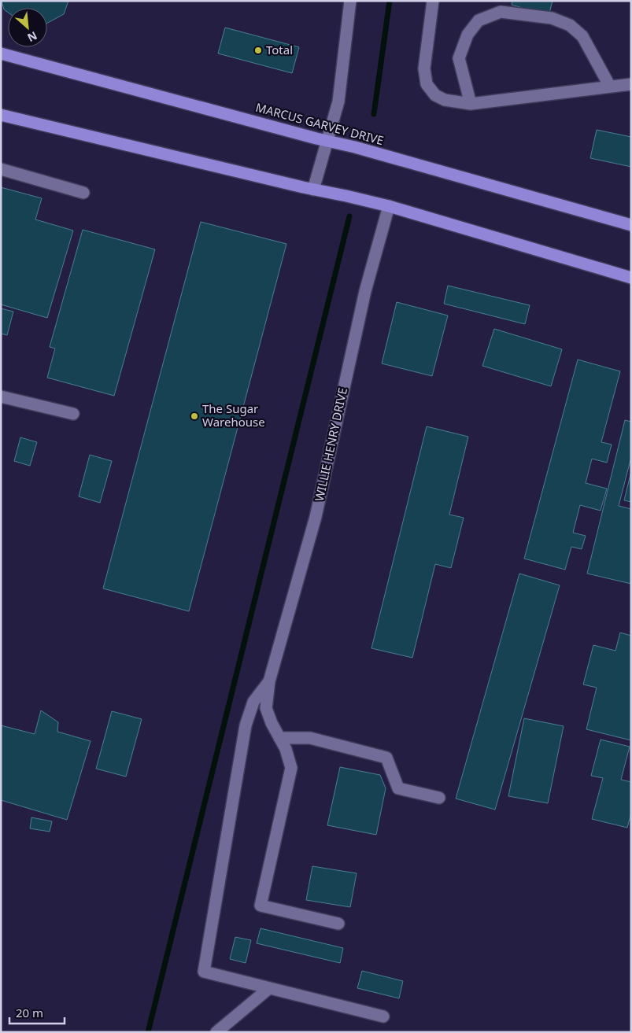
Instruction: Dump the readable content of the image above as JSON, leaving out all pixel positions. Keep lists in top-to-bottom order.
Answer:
{
  "streets": {
    "highway": ["MARCUS GARVEY DRIVE"],
    "street": ["WILLIE HENRY DRIVE"]
  },
  "places": ["Total", "The Sugar Warehouse"],
  "scale_bar": "20 m",
  "north": "bottom right"
}
